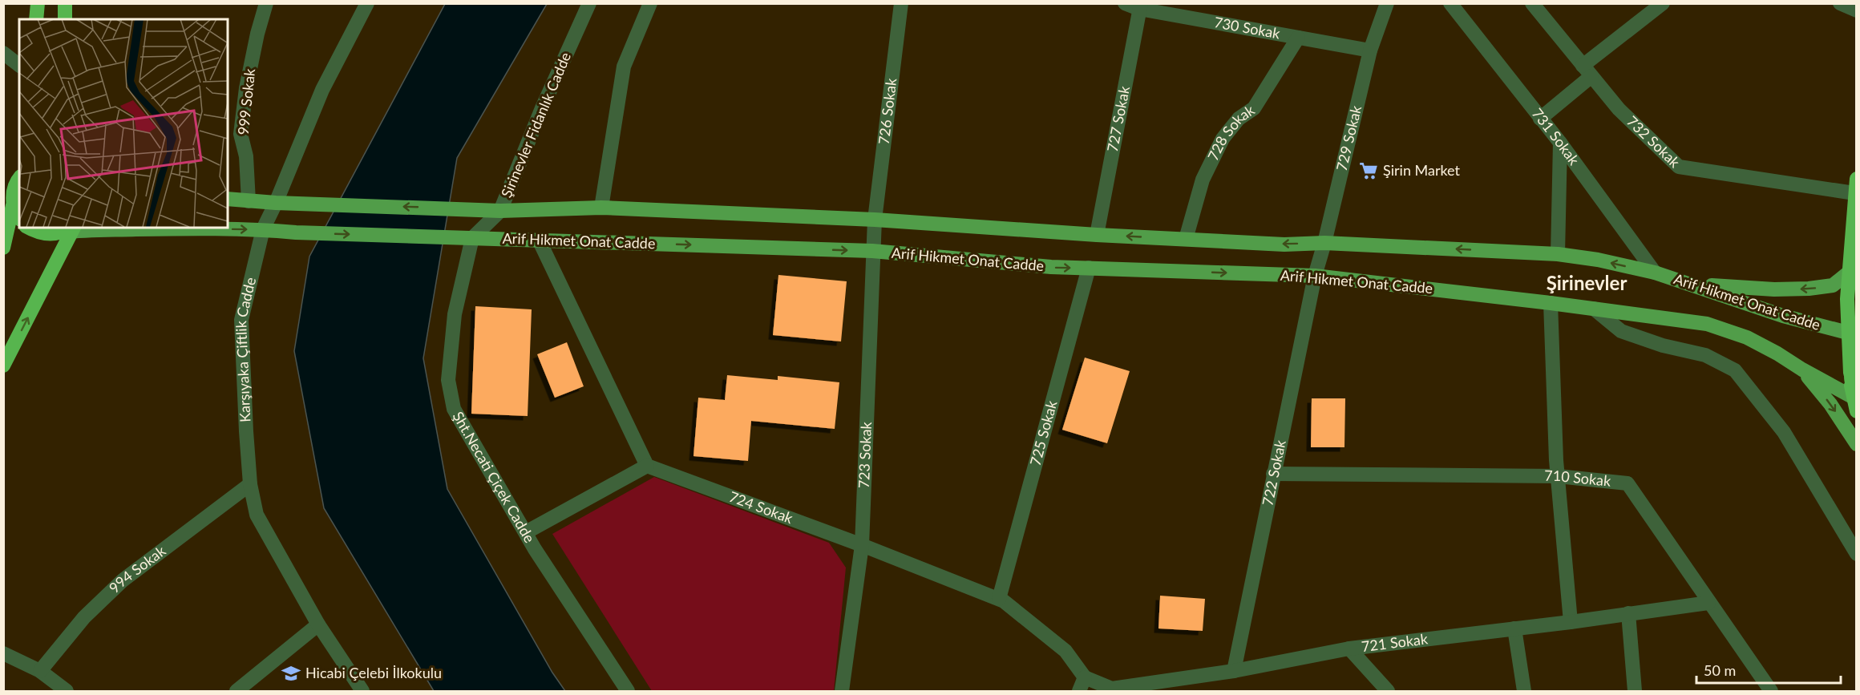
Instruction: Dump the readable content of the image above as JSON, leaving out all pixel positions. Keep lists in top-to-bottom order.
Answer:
{
  "streets": {
    "main road": ["Arif Hikmet Onat Cadde"],
    "street": [
      "730 Sokak",
      "999 Sokak",
      "726 Sokak",
      "727 Sokak",
      "Şirinevler Fidanlık Cadde",
      "728 Sokak",
      "731 Sokak",
      "729 Sokak",
      "732 Sokak",
      "Karşıyaka Çiftlik Cadde",
      "725 Sokak",
      "723 Sokak",
      "722 Sokak",
      "Şht.Necati Çiçek Cadde",
      "710 Sokak",
      "724 Sokak",
      "994 Sokak",
      "721 Sokak"
    ]
  },
  "crossings": [
    ["730 Sokak", "727 Sokak"],
    ["730 Sokak", "728 Sokak"],
    ["730 Sokak", "729 Sokak"],
    ["999 Sokak", "Arif Hikmet Onat Cadde"],
    ["726 Sokak", "Arif Hikmet Onat Cadde"],
    ["726 Sokak", "723 Sokak"],
    ["727 Sokak", "Arif Hikmet Onat Cadde"],
    ["Şirinevler Fidanlık Cadde", "Arif Hikmet Onat Cadde"],
    ["Şirinevler Fidanlık Cadde", "Şht.Necati Çiçek Cadde"],
    ["728 Sokak", "Arif Hikmet Onat Cadde"],
    ["731 Sokak", "Arif Hikmet Onat Cadde"],
    ["729 Sokak", "Arif Hikmet Onat Cadde"],
    ["729 Sokak", "722 Sokak"],
    ["Arif Hikmet Onat Cadde", "Karşıyaka Çiftlik Cadde"],
    ["Arif Hikmet Onat Cadde", "725 Sokak"],
    ["Arif Hikmet Onat Cadde", "723 Sokak"],
    ["Arif Hikmet Onat Cadde", "722 Sokak"],
    ["Arif Hikmet Onat Cadde", "Şht.Necati Çiçek Cadde"],
    ["Karşıyaka Çiftlik Cadde", "994 Sokak"],
    ["725 Sokak", "724 Sokak"],
    ["723 Sokak", "724 Sokak"],
    ["722 Sokak", "710 Sokak"],
    ["722 Sokak", "721 Sokak"],
    ["710 Sokak", "721 Sokak"],
    ["724 Sokak", "721 Sokak"]
  ],
  "districts": ["Şirinevler"],
  "places": {
    "supermarket": ["Şirin Market"],
    "school or university": ["Hicabi Çelebi İlkokulu"]
  },
  "scale_bar": "50 m"
}
